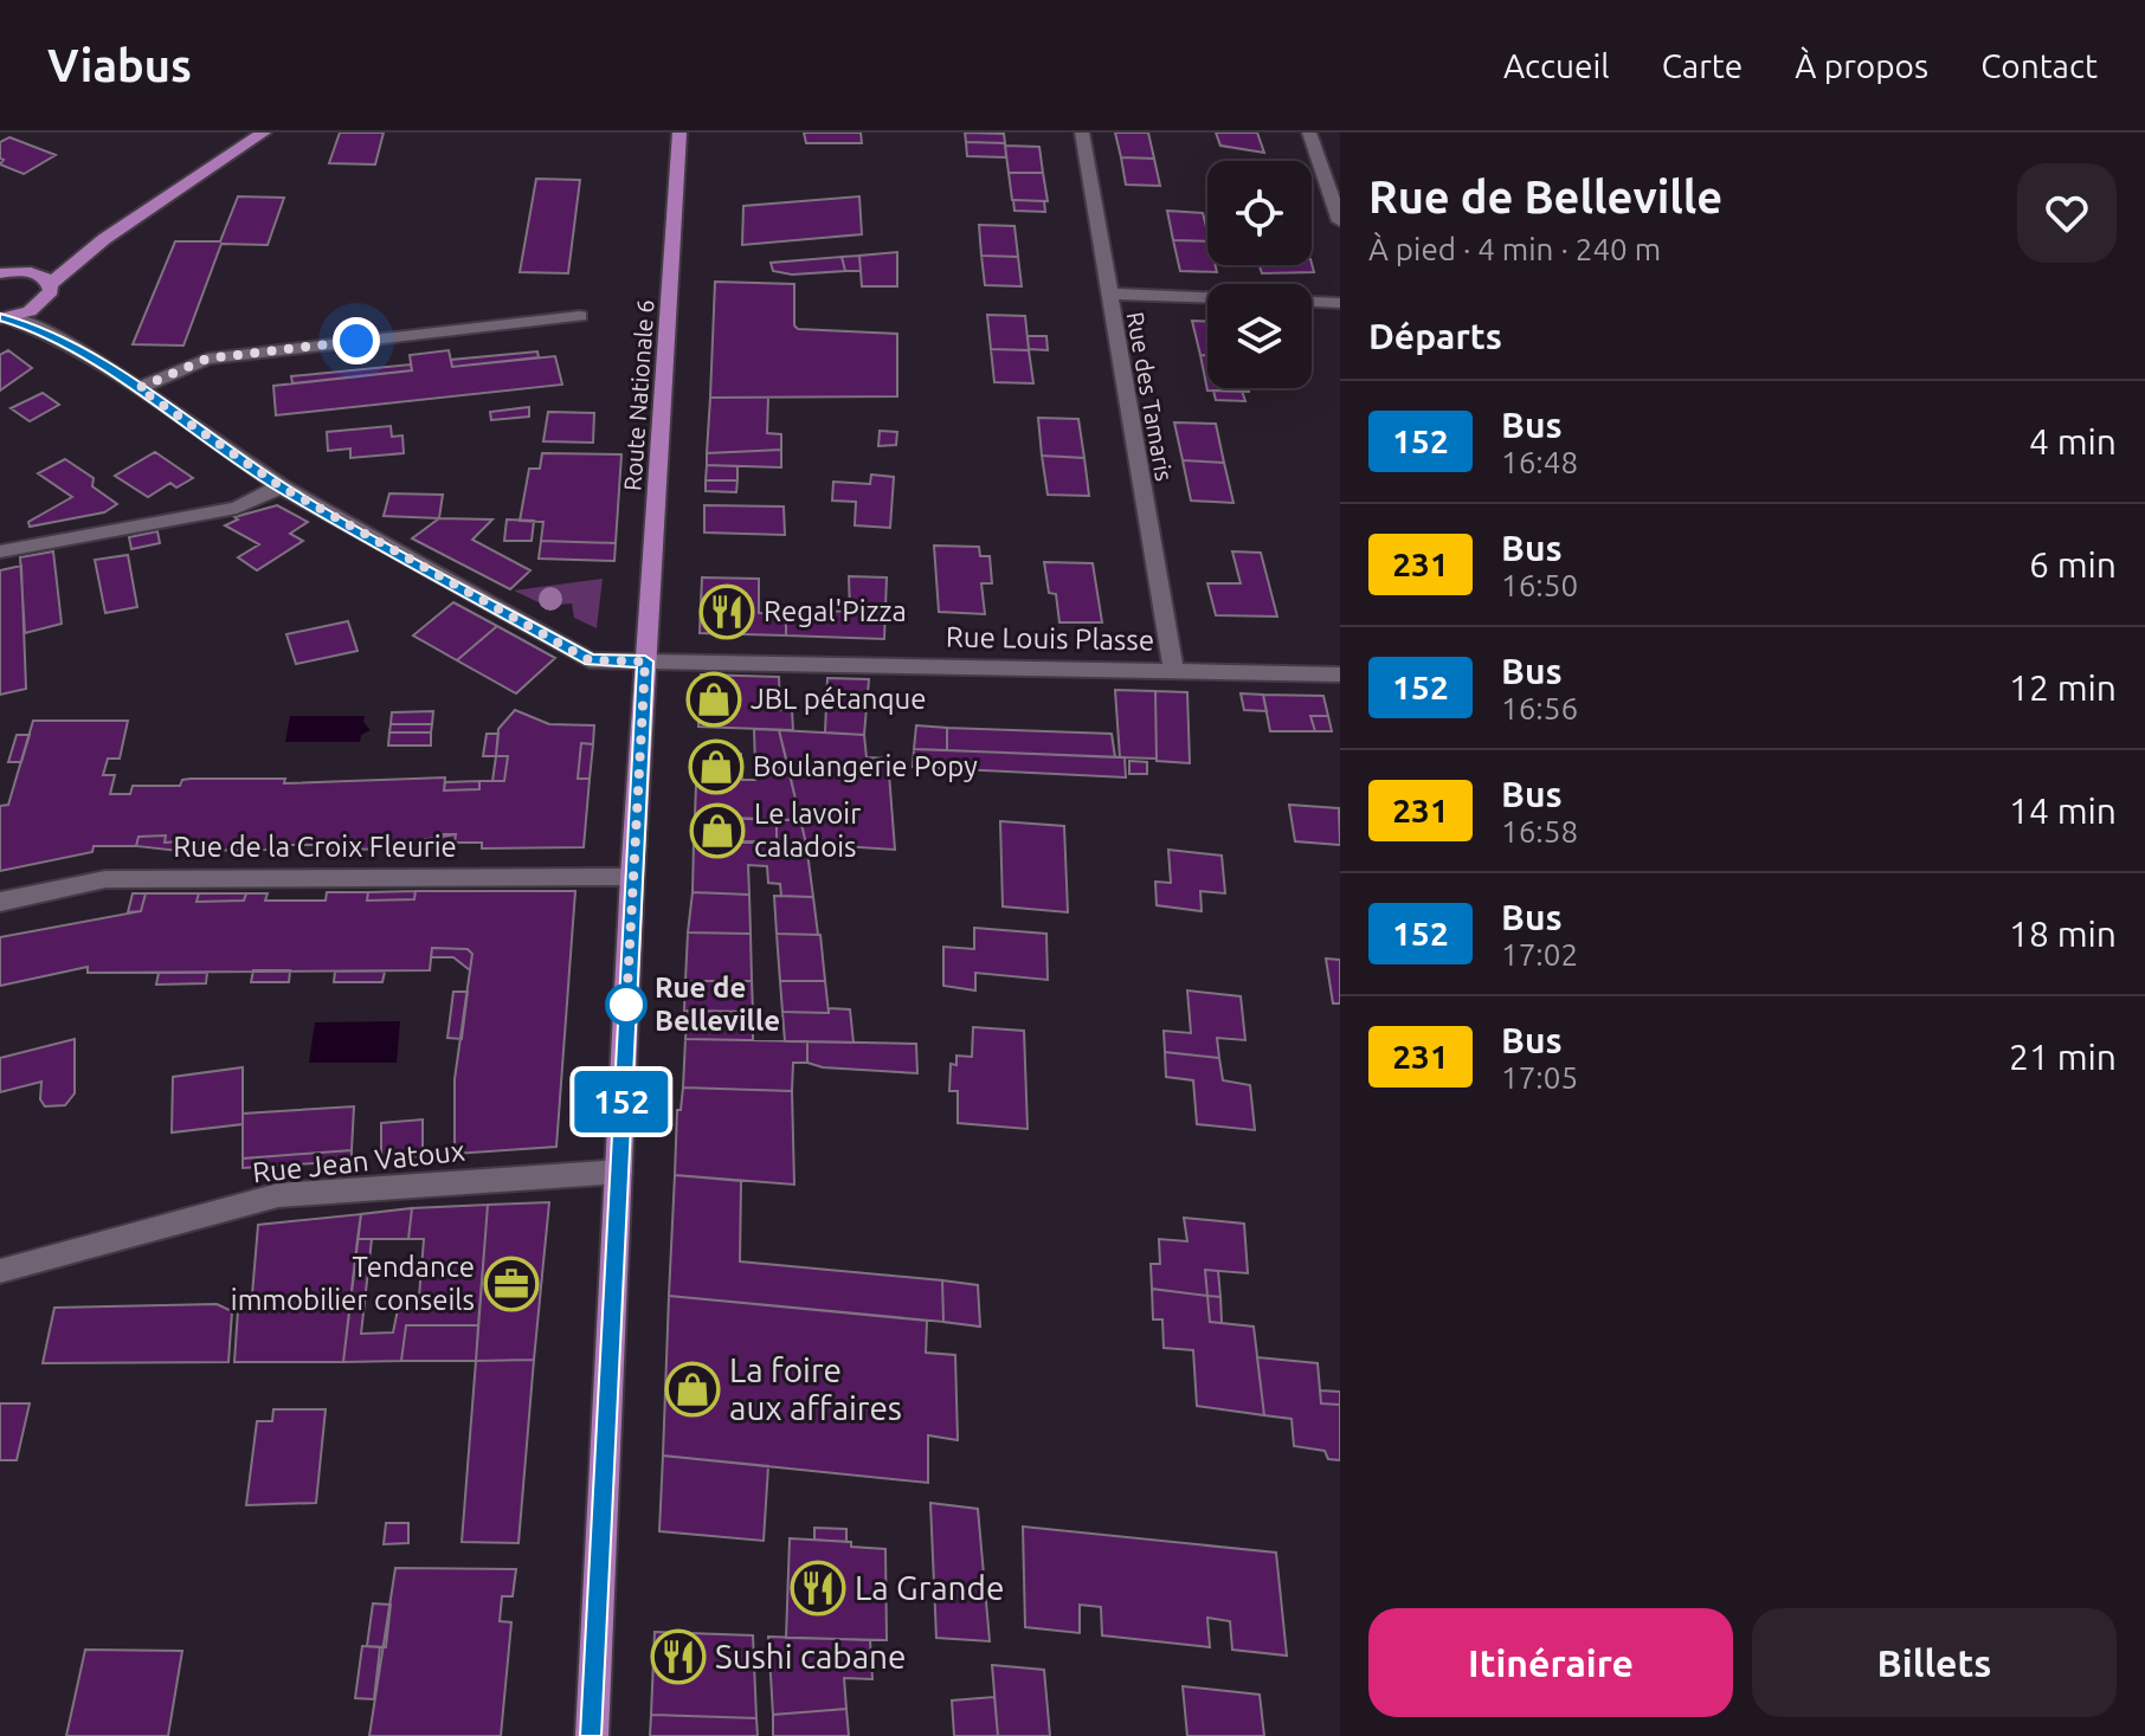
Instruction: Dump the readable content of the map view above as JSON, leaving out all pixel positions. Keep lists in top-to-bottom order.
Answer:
{
  "streets": {
    "main road": ["Route Nationale 6"],
    "street": [
      "Rue des Tamaris",
      "Rue Louis Plasse",
      "Rue de la Croix Fleurie",
      "Rue Jean Vatoux"
    ]
  },
  "crossings": [
    ["Route Nationale 6", "Rue Louis Plasse"],
    ["Rue des Tamaris", "Rue Louis Plasse"]
  ],
  "places": {
    "restaurant": ["Regal'Pizza", "La Grande", "Sushi cabane"],
    "shop": [
      "JBL pétanque",
      "Boulangerie Popy",
      "Le lavoir caladois",
      "La foire aux affaires"
    ],
    "other": ["Rue de Belleville"],
    "office": ["Tendance immobilier conseils"]
  },
  "lines": ["bus line 152"],
  "page": {
    "header": "Viabus",
    "nav": [
      "Accueil",
      "Carte",
      "À propos",
      "Contact"
    ],
    "on_map": "152",
    "heading": [
      ["Rue de Belleville", "À pied · 4 min · 240 m"],
      "Départs"
    ],
    "list": [
      {
        "mark": "152",
        "name": "Bus",
        "note": "16:48",
        "value": "4 min"
      },
      {
        "mark": "231",
        "name": "Bus",
        "note": "16:50",
        "value": "6 min"
      },
      {
        "mark": "152",
        "name": "Bus",
        "note": "16:56",
        "value": "12 min"
      },
      {
        "mark": "231",
        "name": "Bus",
        "note": "16:58",
        "value": "14 min"
      },
      {
        "mark": "152",
        "name": "Bus",
        "note": "17:02",
        "value": "18 min"
      },
      {
        "mark": "231",
        "name": "Bus",
        "note": "17:05",
        "value": "21 min"
      }
    ],
    "buttons": ["Itinéraire", "Billets"]
  }
}
